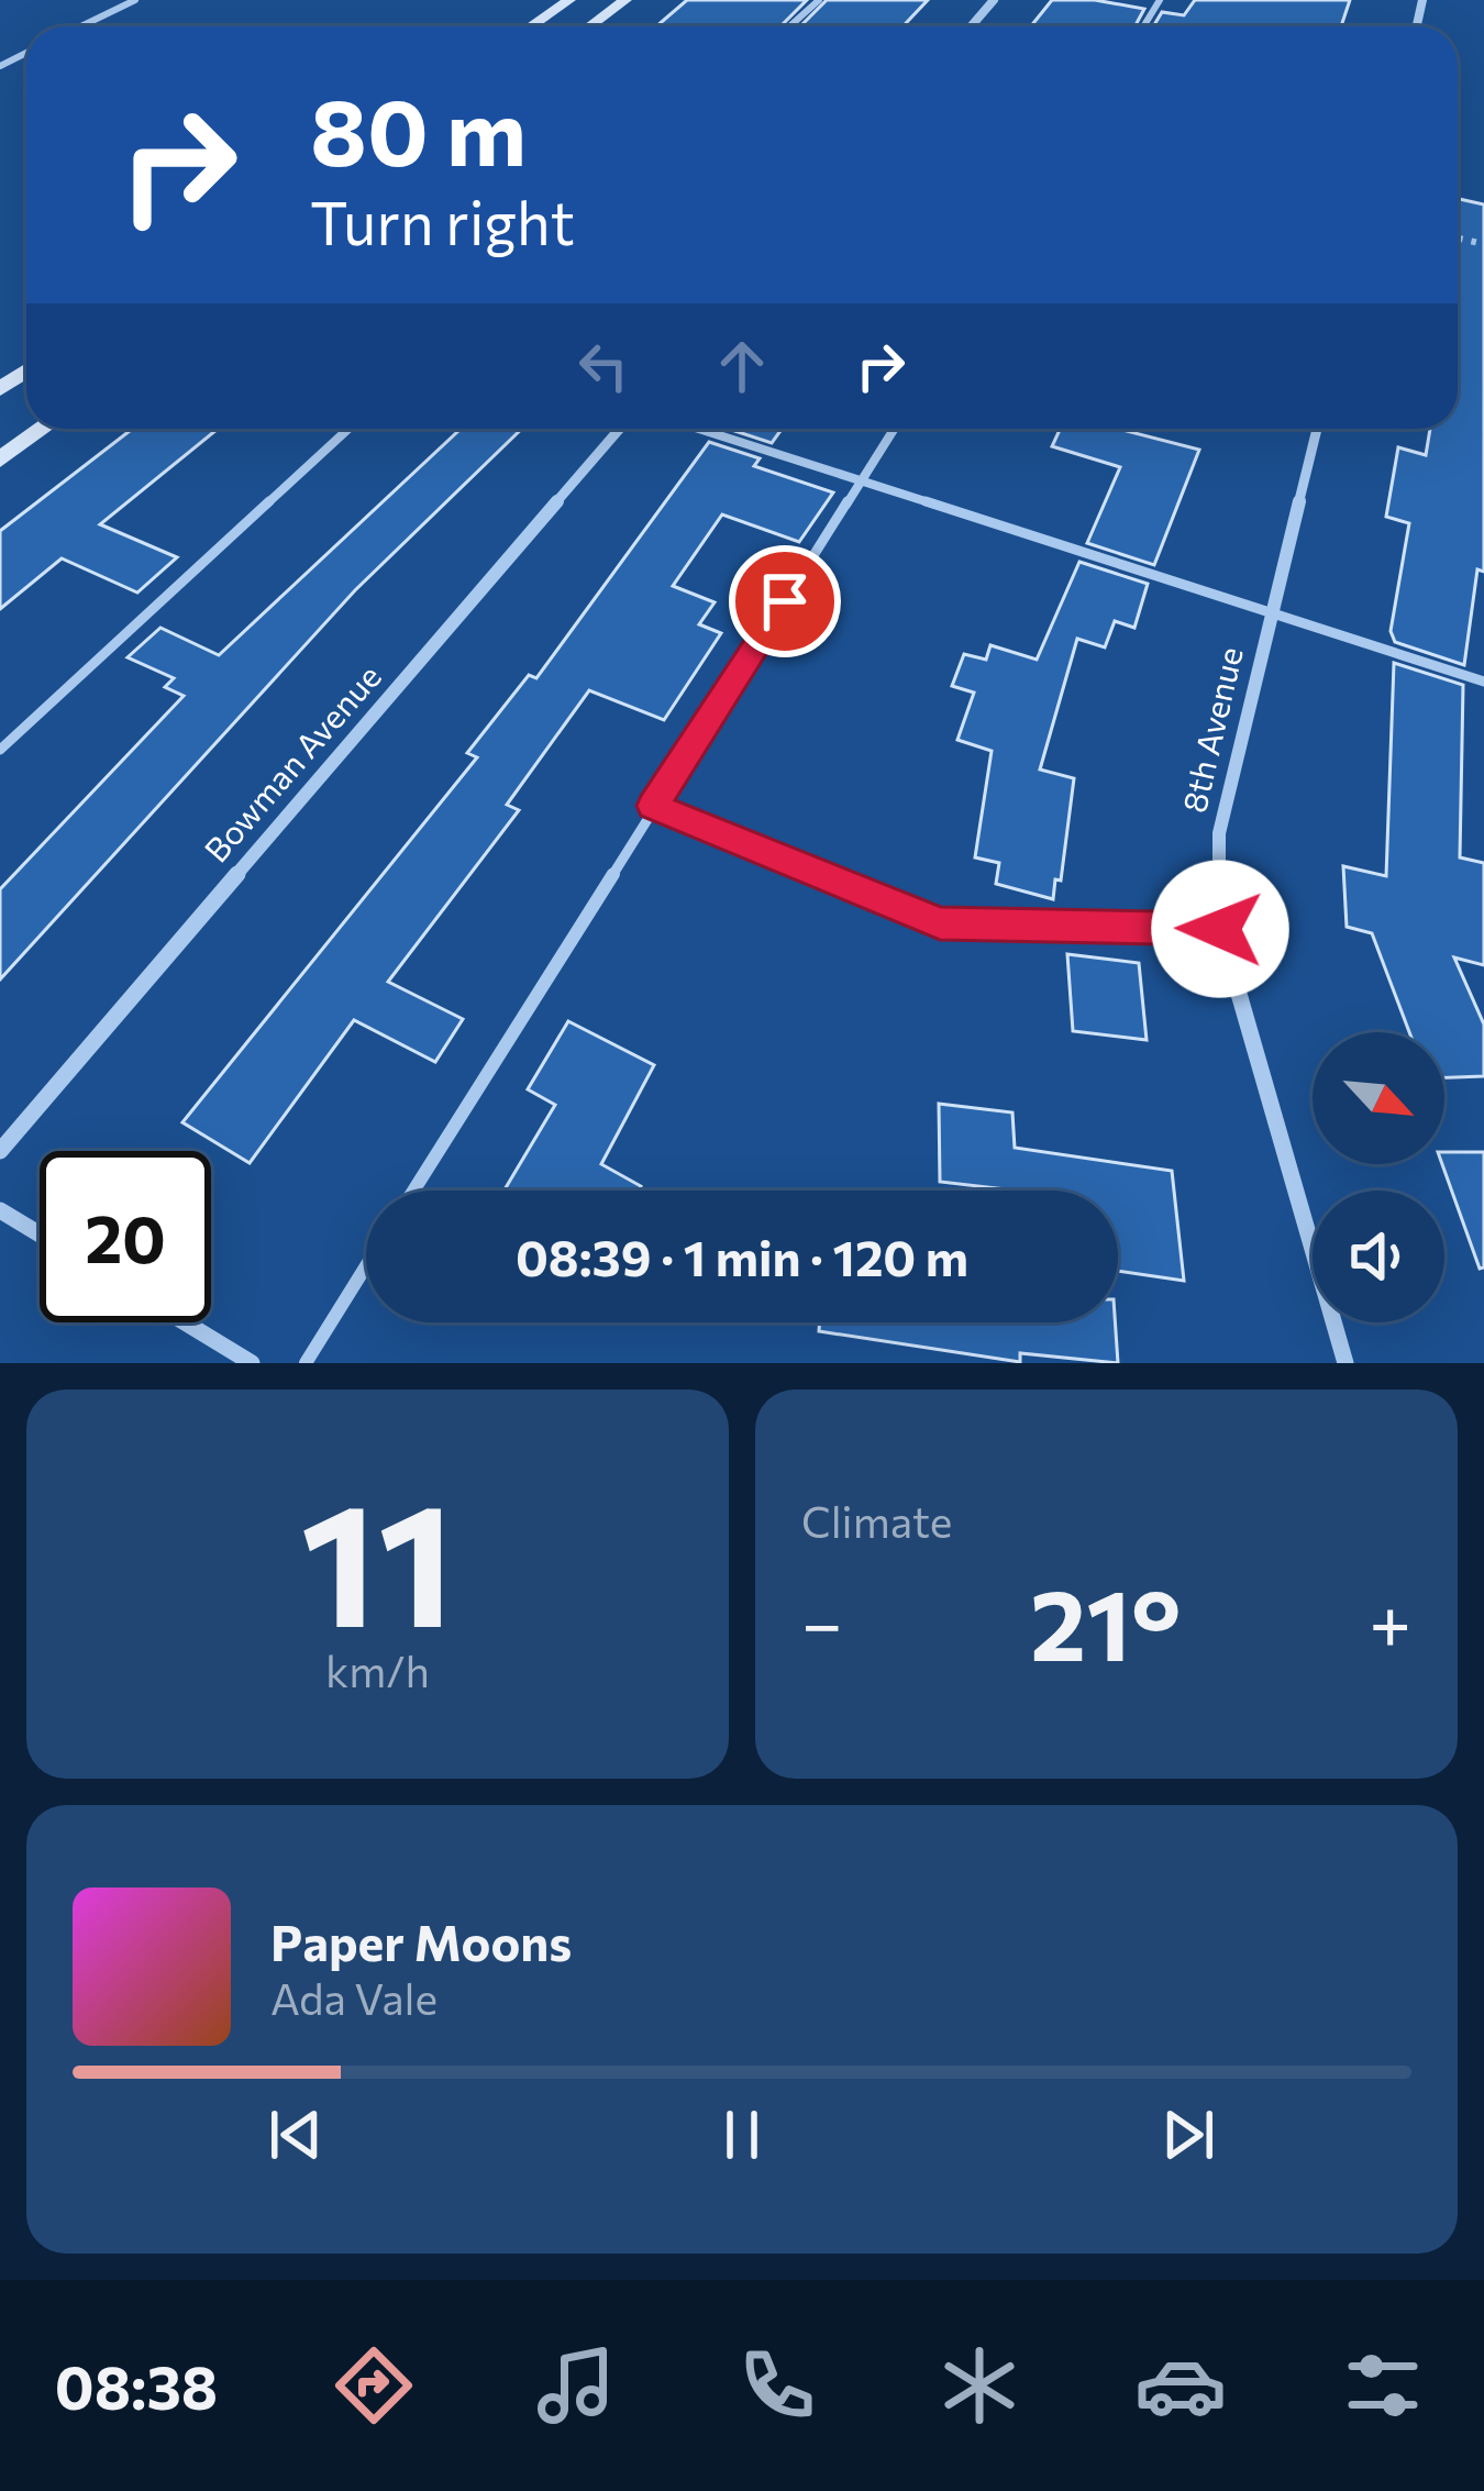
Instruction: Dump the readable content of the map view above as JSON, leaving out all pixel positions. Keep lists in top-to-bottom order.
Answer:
{
  "streets": {
    "street": ["8th Avenue", "Bowman Avenue"]
  },
  "north": "bottom right",
  "page": {
    "turn": ["80 m", "Turn right"],
    "limit": "20",
    "trip": "08:39 · 1 min · 120 m",
    "tile": [
      ["11", "km/h"],
      "Climate"
    ],
    "heat": ["−", "21°", "+"],
    "song": ["Paper Moons", "Ada Vale"],
    "tabs": "08:38"
  }
}
